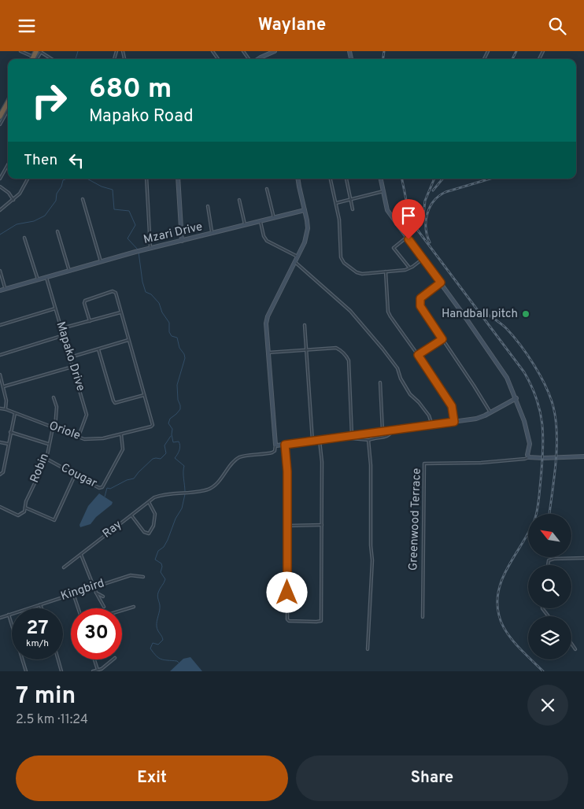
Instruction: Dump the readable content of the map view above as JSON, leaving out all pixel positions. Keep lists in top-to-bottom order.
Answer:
{
  "streets": {
    "street": [
      "Mzari Drive",
      "Mapako Drive",
      "Oriole",
      "Robin",
      "Cougar",
      "Greenwood Terrace",
      "Ray",
      "Kingbird"
    ]
  },
  "crossings": [
    ["Mzari Drive", "Mapako Drive"],
    ["Mapako Drive", "Oriole"],
    ["Oriole", "Robin"],
    ["Oriole", "Cougar"],
    ["Robin", "Cougar"]
  ],
  "places": ["Handball pitch"],
  "north": "top left",
  "page": {
    "header": "Waylane",
    "turn": ["680 m", "Mapako Road"],
    "then": "Then",
    "speed": "27 km/h",
    "limit": "30",
    "heading": ["7 min", "2.5 km · 11:24"],
    "buttons": ["Exit", "Share"]
  }
}
